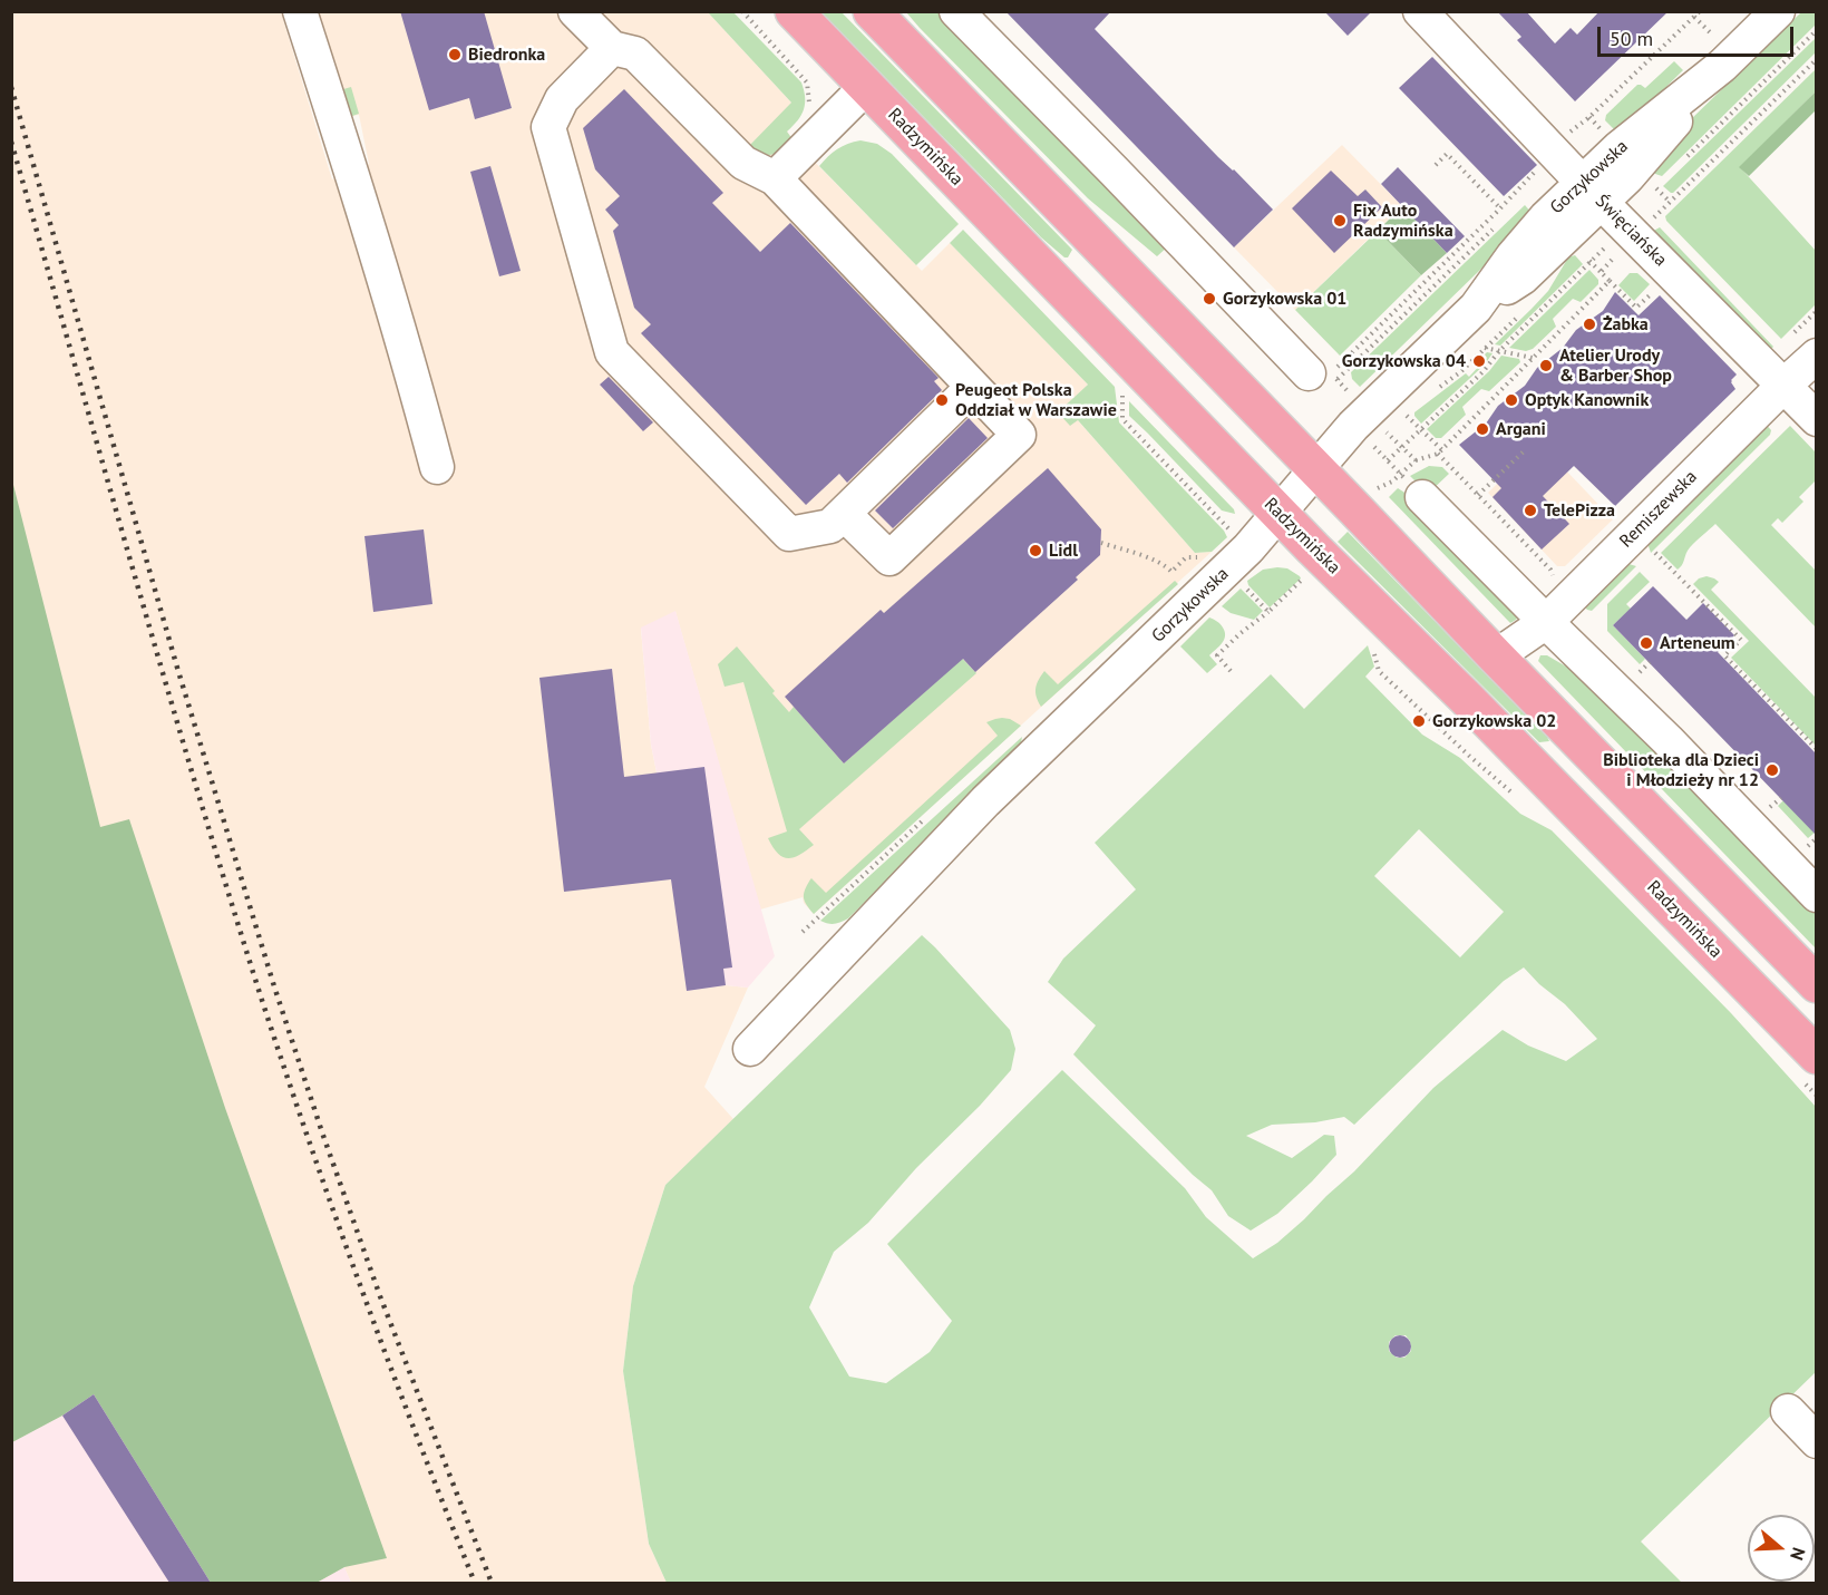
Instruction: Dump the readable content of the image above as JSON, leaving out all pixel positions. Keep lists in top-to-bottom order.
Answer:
{
  "streets": {
    "main road": ["Radzymińska"],
    "street": ["Gorzykowska", "Święciańska", "Remiszewska"]
  },
  "crossings": [
    ["Radzymińska", "Gorzykowska"],
    ["Gorzykowska", "Święciańska"],
    ["Święciańska", "Remiszewska"]
  ],
  "places": [
    "Biedronka",
    "Fix Auto Radzymińska",
    "Gorzykowska 01",
    "Żabka",
    "Gorzykowska 04",
    "Atelier Urody & Barber Shop",
    "Peugeot Polska Oddział w Warszawie",
    "Optyk Kanownik",
    "Argani",
    "TelePizza",
    "Lidl",
    "Arteneum",
    "Gorzykowska 02",
    "Biblioteka dla Dzieci i Młodzieży nr 12"
  ],
  "scale_bar": "50 m",
  "north": "right"
}
